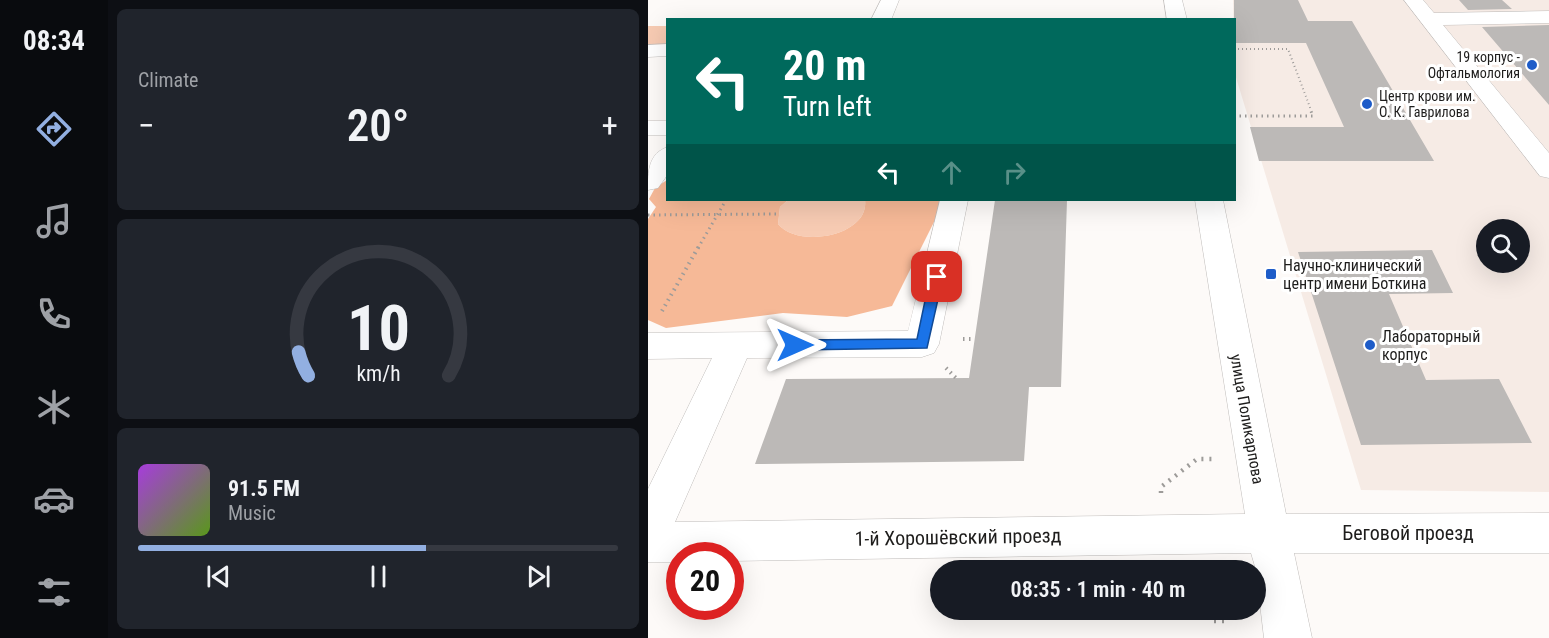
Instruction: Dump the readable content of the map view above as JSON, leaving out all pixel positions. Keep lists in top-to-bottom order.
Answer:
{
  "streets": {
    "street": ["улица Поликарпова", "Беговой проезд", "1-й Хорошёвский проезд"]
  },
  "crossings": [
    ["улица Поликарпова", "Беговой проезд"],
    ["улица Поликарпова", "1-й Хорошёвский проезд"],
    ["Беговой проезд", "1-й Хорошёвский проезд"]
  ],
  "places": {
    "other": ["19 корпус - Офтальмология", "Центр крови им. О. К. Гаврилова", "Лабораторный корпус"],
    "transit": ["Научно-клинический центр имени Боткина"]
  },
  "page": {
    "tabs": "08:34",
    "tile": "Climate",
    "turn": ["20 m", "Turn left"],
    "heat": ["−", "20°", "+"],
    "song": ["91.5 FM", "Music"],
    "limit": "20",
    "trip": "08:35 · 1 min · 40 m",
    "gauge": ["10", "km/h"]
  }
}
